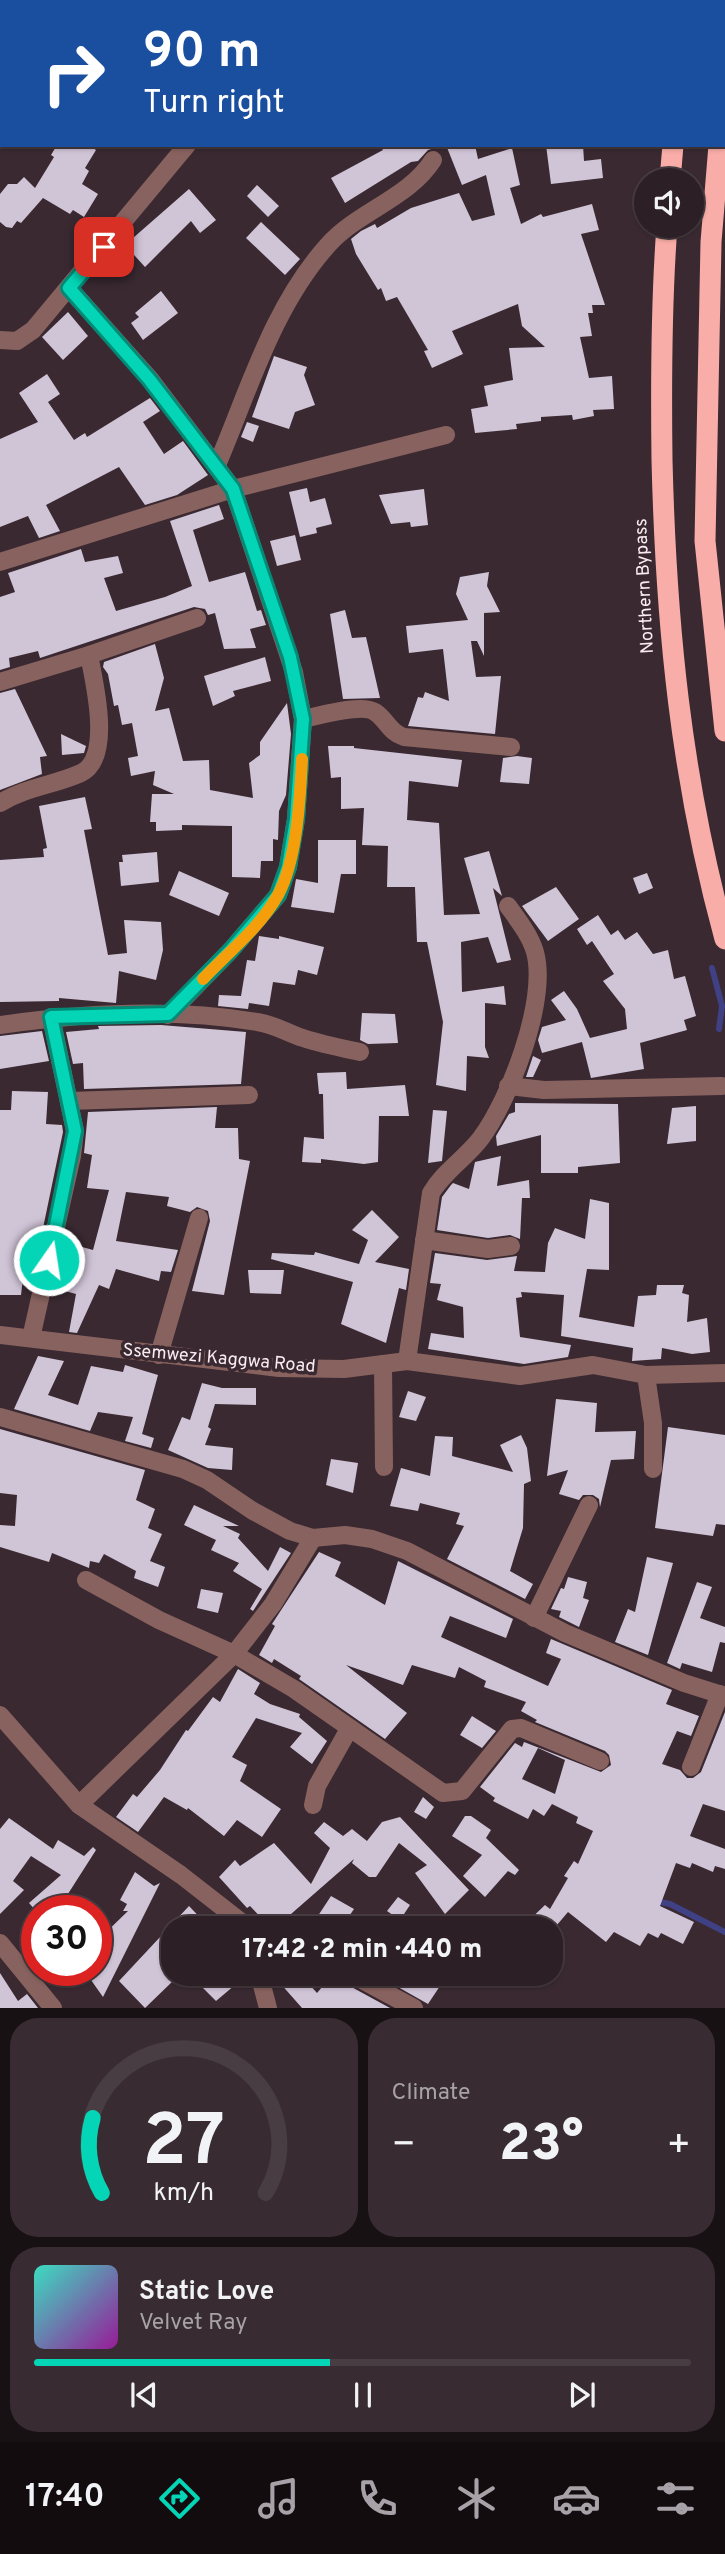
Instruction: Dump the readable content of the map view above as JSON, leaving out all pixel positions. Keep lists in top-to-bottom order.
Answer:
{
  "streets": {
    "highway": ["Northern Bypass"],
    "street": ["Ssemwezi Kaggwa Road"]
  },
  "page": {
    "turn": ["90 m", "Turn right"],
    "limit": "30",
    "trip": "17:42 · 2 min · 440 m",
    "tile": "Climate",
    "heat": ["−", "23°", "+"],
    "song": ["Static Love", "Velvet Ray"],
    "tabs": "17:40",
    "gauge": ["27", "km/h"]
  }
}
